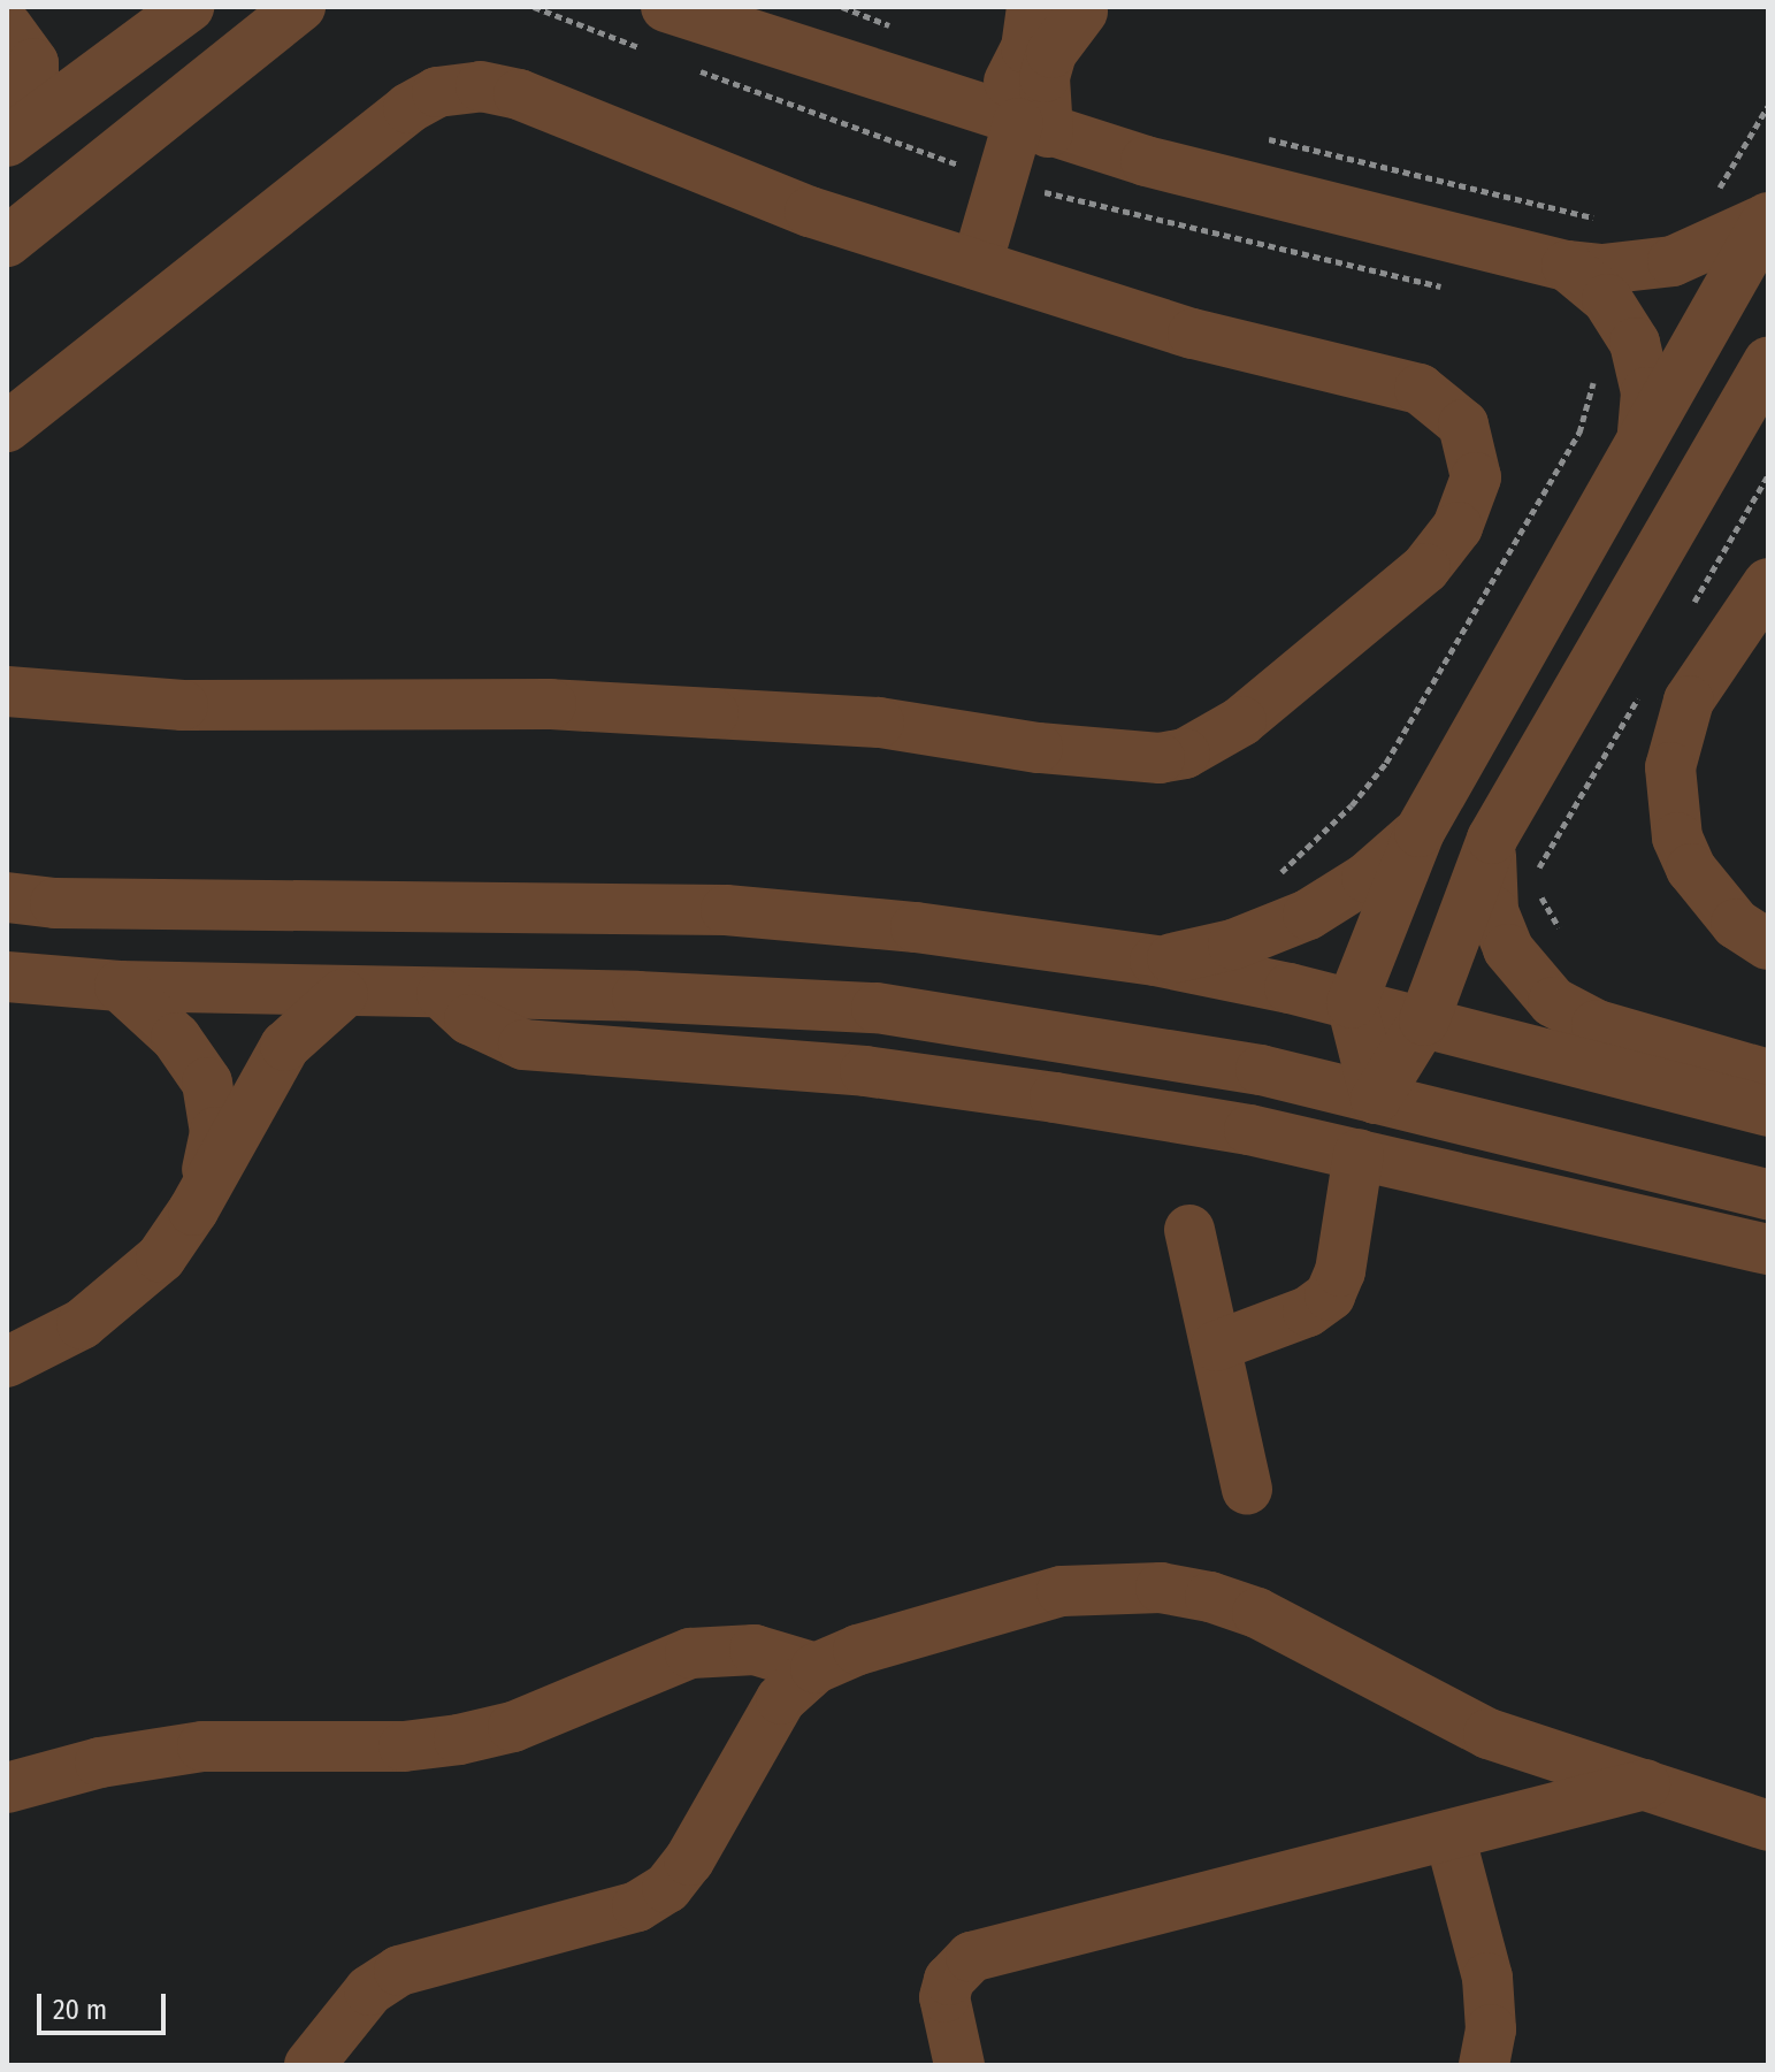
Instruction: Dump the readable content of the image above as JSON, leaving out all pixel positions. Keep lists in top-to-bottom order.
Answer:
{
  "scale_bar": "20 m"
}
